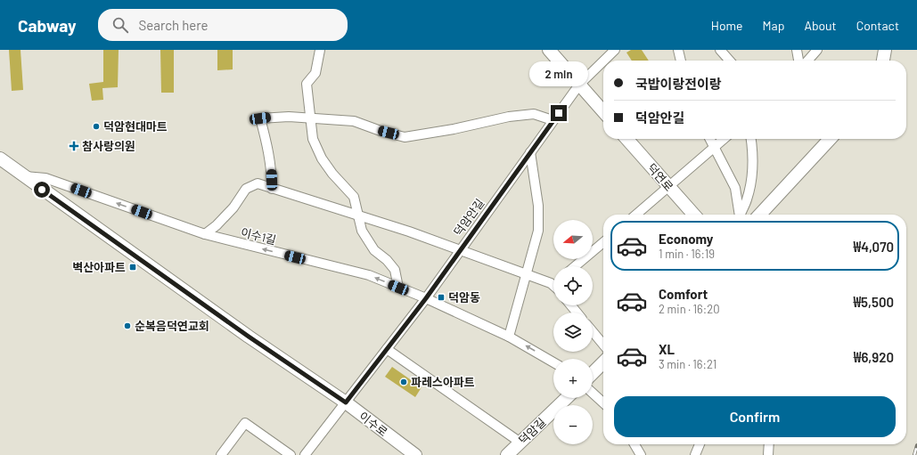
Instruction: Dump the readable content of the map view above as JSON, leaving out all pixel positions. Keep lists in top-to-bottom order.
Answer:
{
  "streets": {
    "main road": ["덕연로", "이수로", "덕암길"],
    "street": ["덕암안길", "이수1길"]
  },
  "crossings": [
    ["덕암안길", "이수1길"],
    ["덕암안길", "이수로"],
    ["이수1길", "이수로"]
  ],
  "places": {
    "other": ["덕암현대마트", "순복음덕연교회", "파레스아파트"],
    "health": ["참사랑의원"],
    "transit": ["벽산아파트", "덕암동"]
  },
  "north": "left",
  "page": {
    "header": "Cabway",
    "search": "Search here",
    "nav": [
      "Home",
      "Map",
      "About",
      "Contact"
    ],
    "banner": ["국밥이랑전이랑", "덕암안길"],
    "bubble": "2 min",
    "map_buttons": ["+", "−"],
    "list": [
      {
        "name": "Economy",
        "note": "1 min · 16:19",
        "value": "₩4,070"
      },
      {
        "name": "Comfort",
        "note": "2 min · 16:20",
        "value": "₩5,500"
      },
      {
        "name": "XL",
        "note": "3 min · 16:21",
        "value": "₩6,920"
      }
    ],
    "buttons": "Confirm"
  }
}
